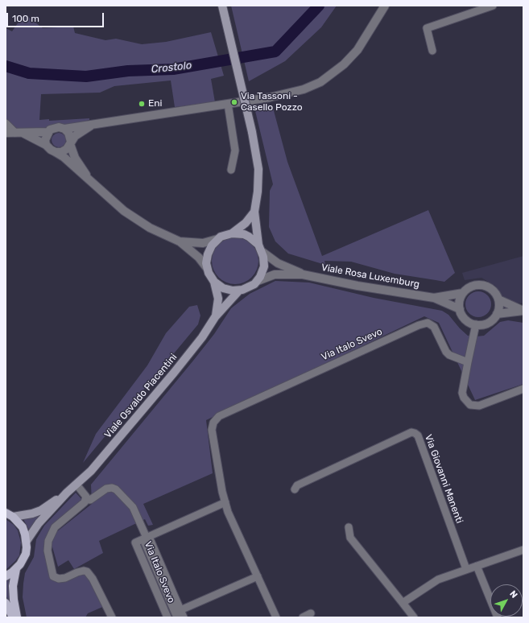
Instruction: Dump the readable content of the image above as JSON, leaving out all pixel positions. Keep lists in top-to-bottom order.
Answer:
{
  "streets": {
    "main road": ["Viale Osvaldo Piacentini"],
    "street": ["Viale Rosa Luxemburg", "Via Italo Svevo", "Via Giovanni Manenti"]
  },
  "crossings": [
    ["Viale Rosa Luxemburg", "Viale Osvaldo Piacentini"]
  ],
  "water": ["Crostolo"],
  "places": ["Via Tassoni - Casello Pozzo", "Eni"],
  "scale_bar": "100 m",
  "north": "top right"
}
